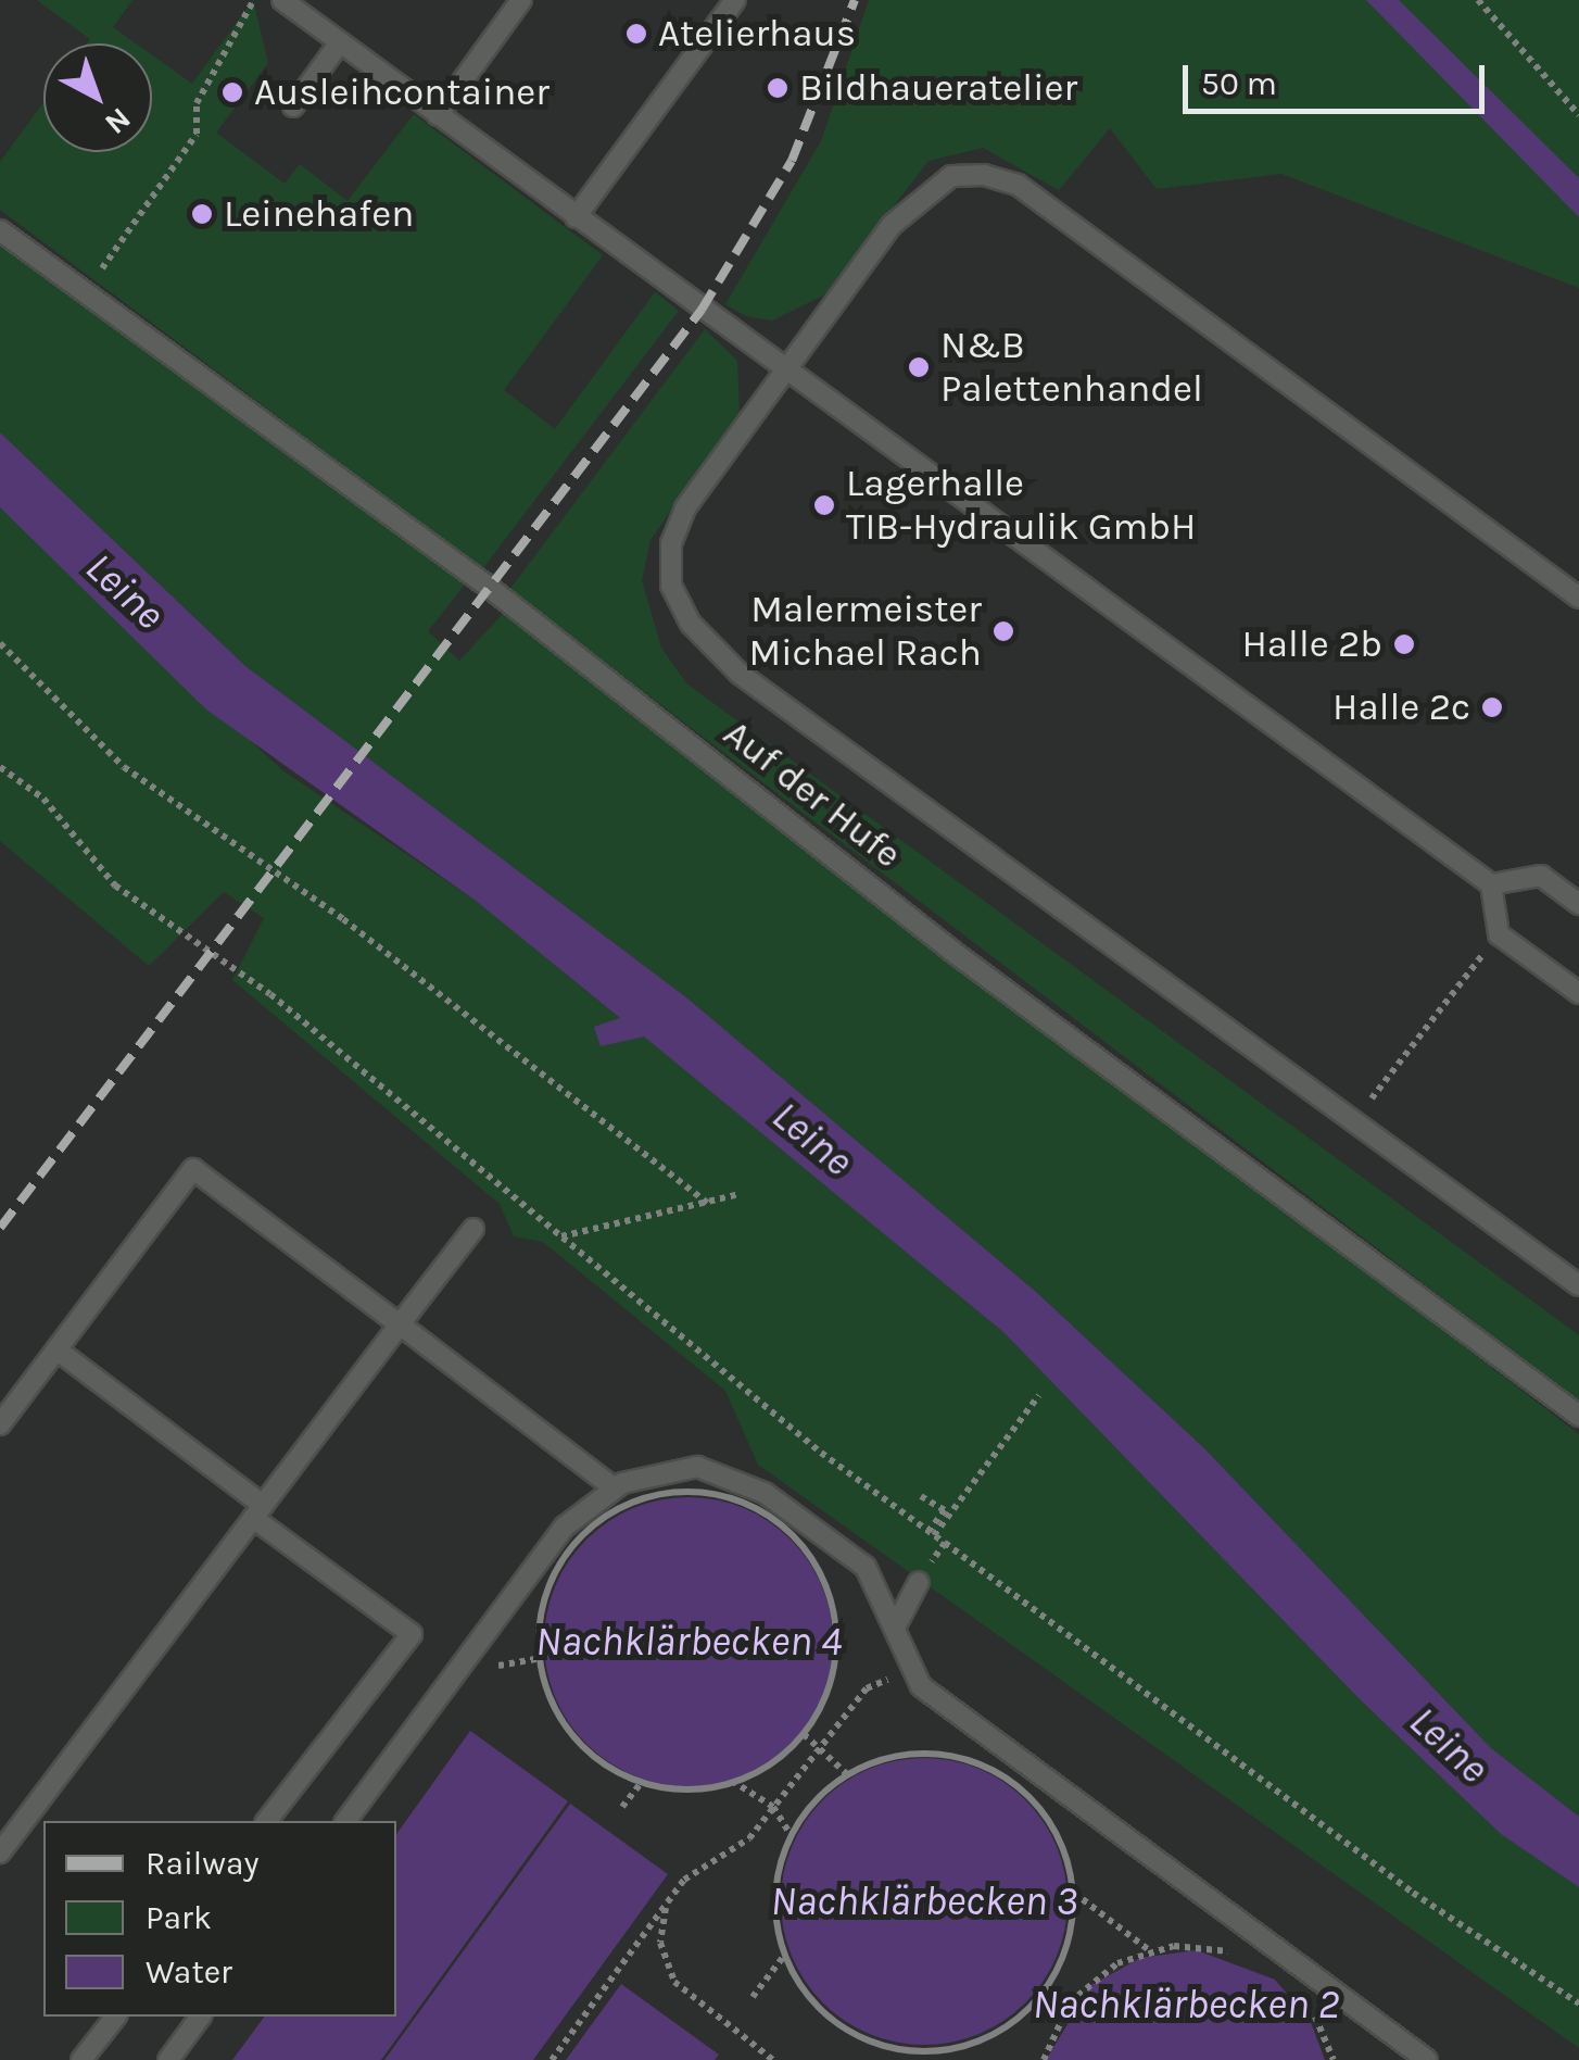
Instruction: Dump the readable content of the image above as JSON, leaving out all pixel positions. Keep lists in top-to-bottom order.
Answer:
{
  "streets": {
    "lane": ["Auf der Hufe"]
  },
  "water": [
    "Leine",
    "Nachklärbecken 4",
    "Nachklärbecken 3",
    "Nachklärbecken 2"
  ],
  "places": [
    "Atelierhaus",
    "Bildhaueratelier",
    "Ausleihcontainer",
    "Leinehafen",
    "N&B Palettenhandel",
    "Lagerhalle TIB-Hydraulik GmbH",
    "Malermeister Michael Rach",
    "Halle 2b",
    "Halle 2c"
  ],
  "legend": ["Railway", "Park", "Water"],
  "scale_bar": "50 m",
  "north": "bottom right"
}
